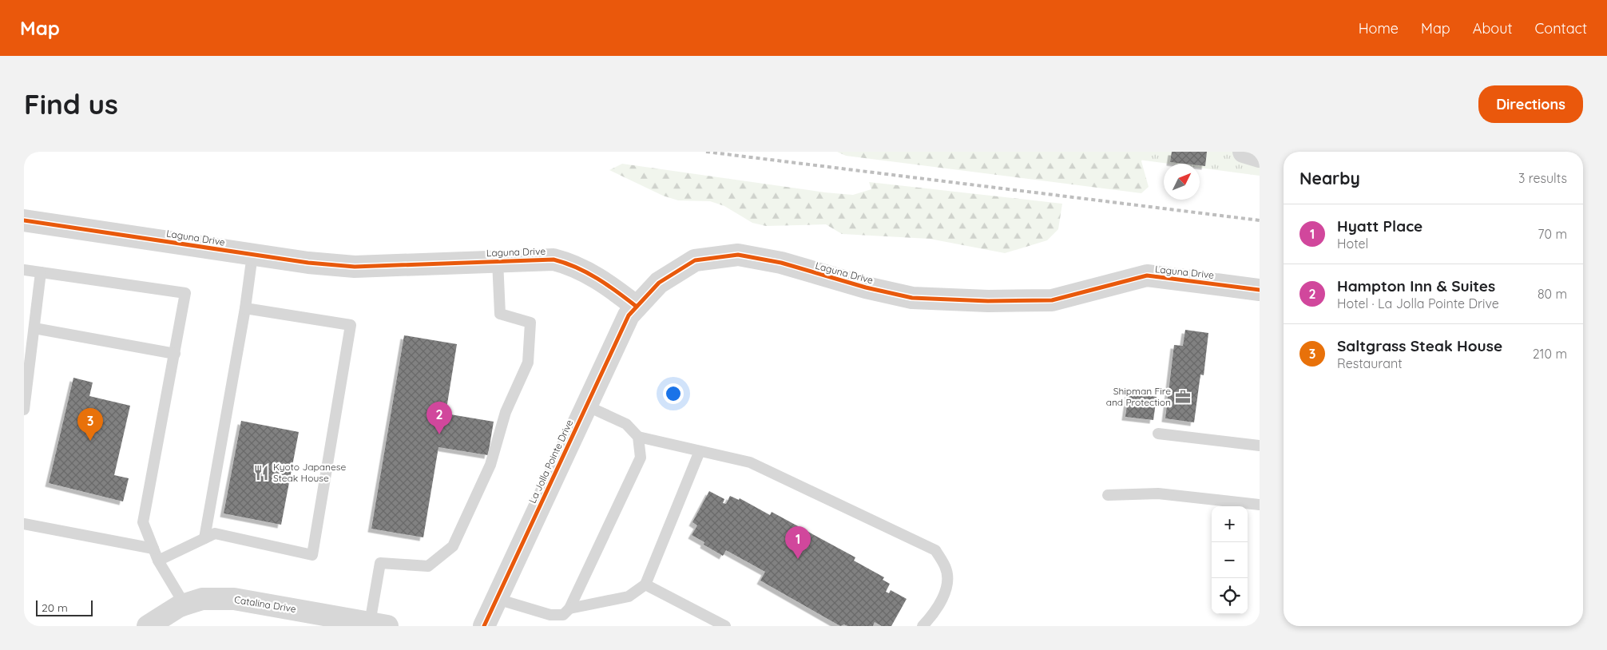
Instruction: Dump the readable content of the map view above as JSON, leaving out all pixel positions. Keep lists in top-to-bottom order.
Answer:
{
  "streets": {
    "street": ["Laguna Drive", "La Jolla Pointe Drive", "Catalina Drive"]
  },
  "crossings": [
    ["Laguna Drive", "La Jolla Pointe Drive"]
  ],
  "places": {
    "office": ["Shipman Fire and Protection"],
    "restaurant": ["Kyoto Japanese Steak House"]
  },
  "scale_bar": "20 m",
  "north": "top right",
  "page": {
    "header": "Map",
    "nav": [
      "Home",
      "Map",
      "About",
      "Contact"
    ],
    "buttons": "Directions",
    "title": "Find us",
    "heading": ["Nearby", "3 results"],
    "list": [
      {
        "mark": "1",
        "name": "Hyatt Place",
        "note": "Hotel",
        "value": "70 m"
      },
      {
        "mark": "2",
        "name": "Hampton Inn & Suites",
        "note": "Hotel · La Jolla Pointe Drive",
        "value": "80 m"
      },
      {
        "mark": "3",
        "name": "Saltgrass Steak House",
        "note": "Restaurant",
        "value": "210 m"
      }
    ],
    "pins": ["2", "3", "1"],
    "map_buttons": ["+", "−"],
    "scale": "20 m"
  }
}
